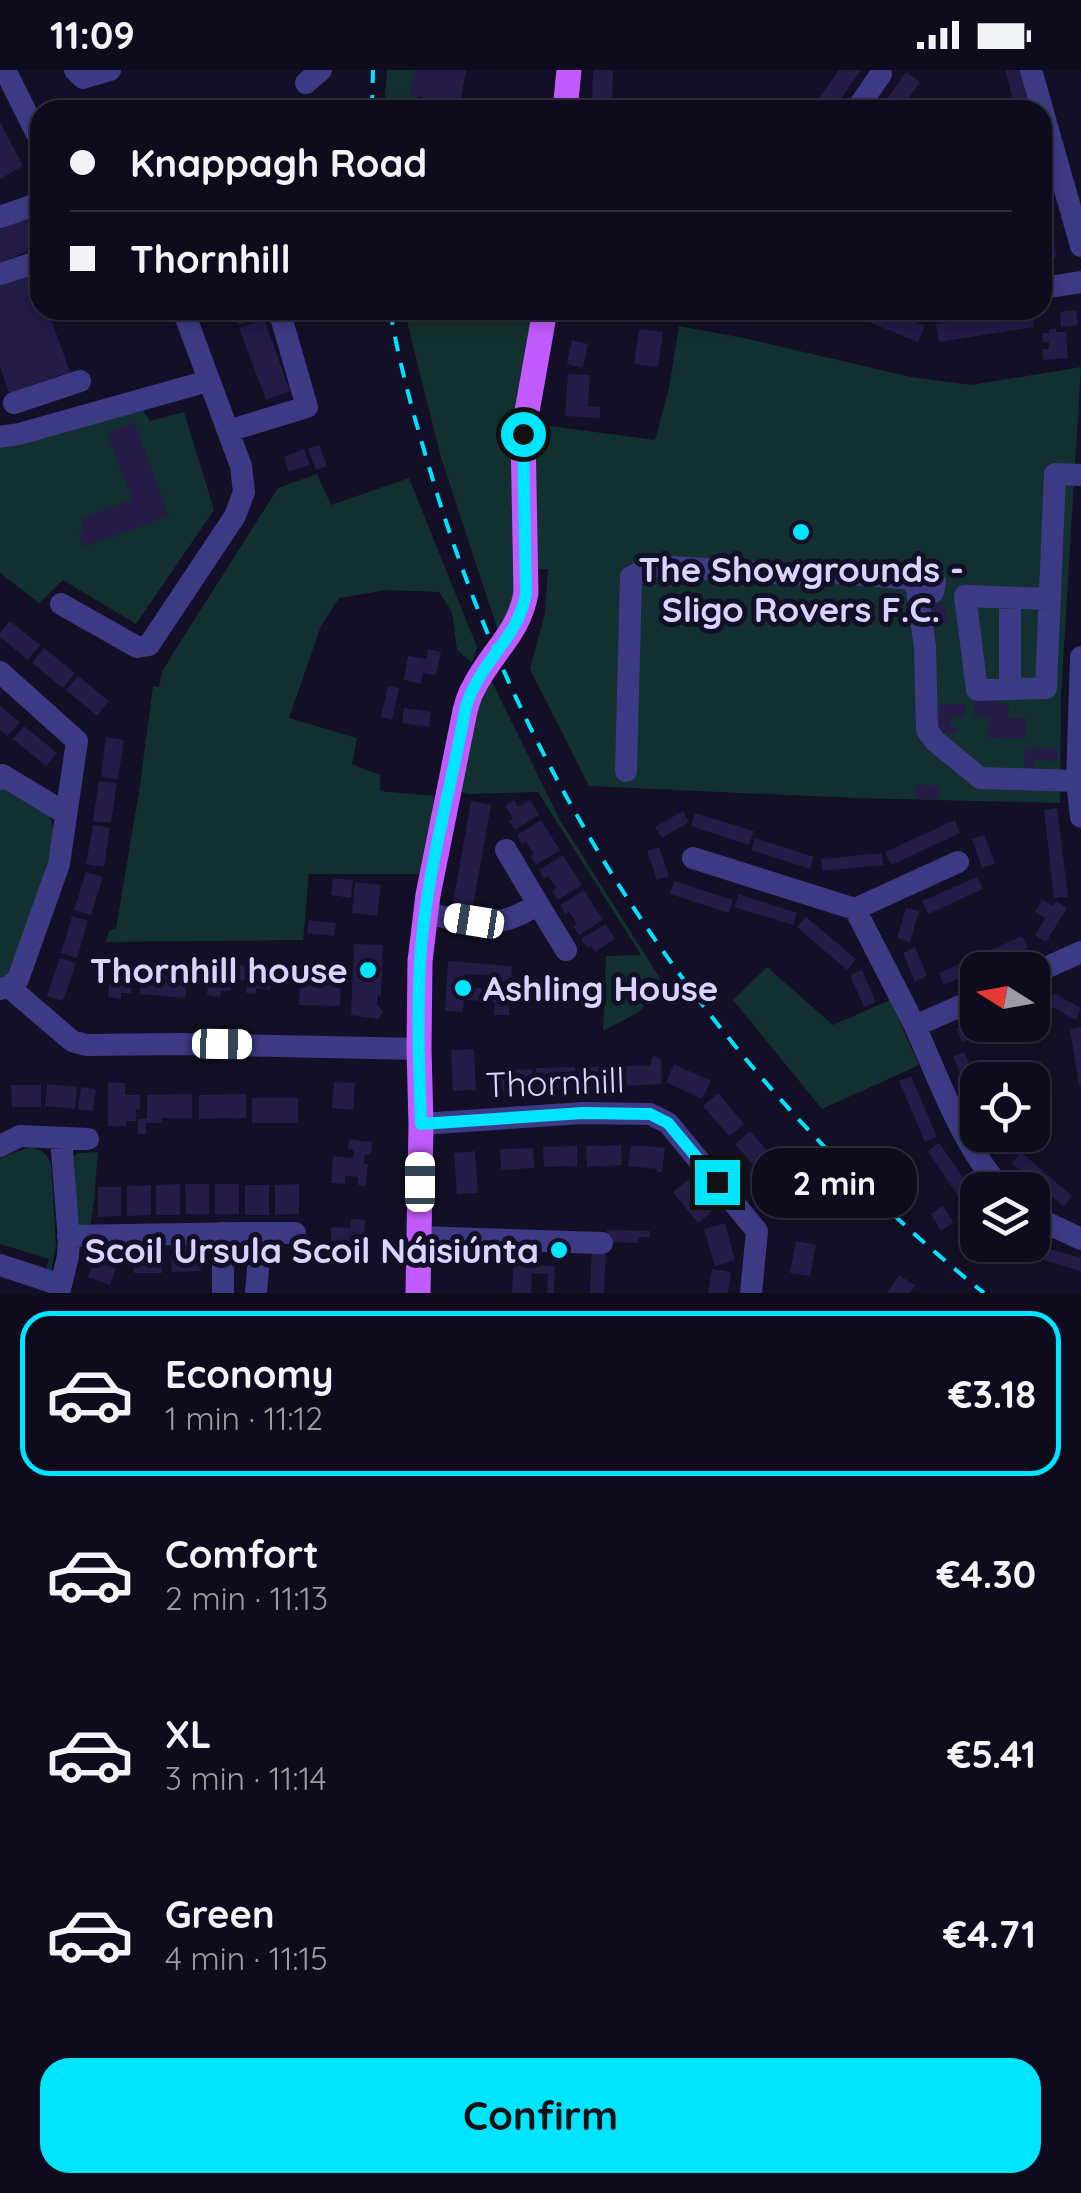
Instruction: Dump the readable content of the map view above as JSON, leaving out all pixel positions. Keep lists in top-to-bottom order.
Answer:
{
  "streets": {
    "street": ["Thornhill"]
  },
  "places": [
    "The Showgrounds - Sligo Rovers F.C.",
    "Thornhill house",
    "Ashling House",
    "Scoil Ursula Scoil Náisiúnta"
  ],
  "north": "left",
  "page": {
    "status": "11:09",
    "banner": ["Knappagh Road", "Thornhill"],
    "bubble": "2 min",
    "list": [
      {
        "name": "Economy",
        "note": "1 min · 11:12",
        "value": "€3.18"
      },
      {
        "name": "Comfort",
        "note": "2 min · 11:13",
        "value": "€4.30"
      },
      {
        "name": "XL",
        "note": "3 min · 11:14",
        "value": "€5.41"
      },
      {
        "name": "Green",
        "note": "4 min · 11:15",
        "value": "€4.71"
      }
    ],
    "buttons": "Confirm"
  }
}
